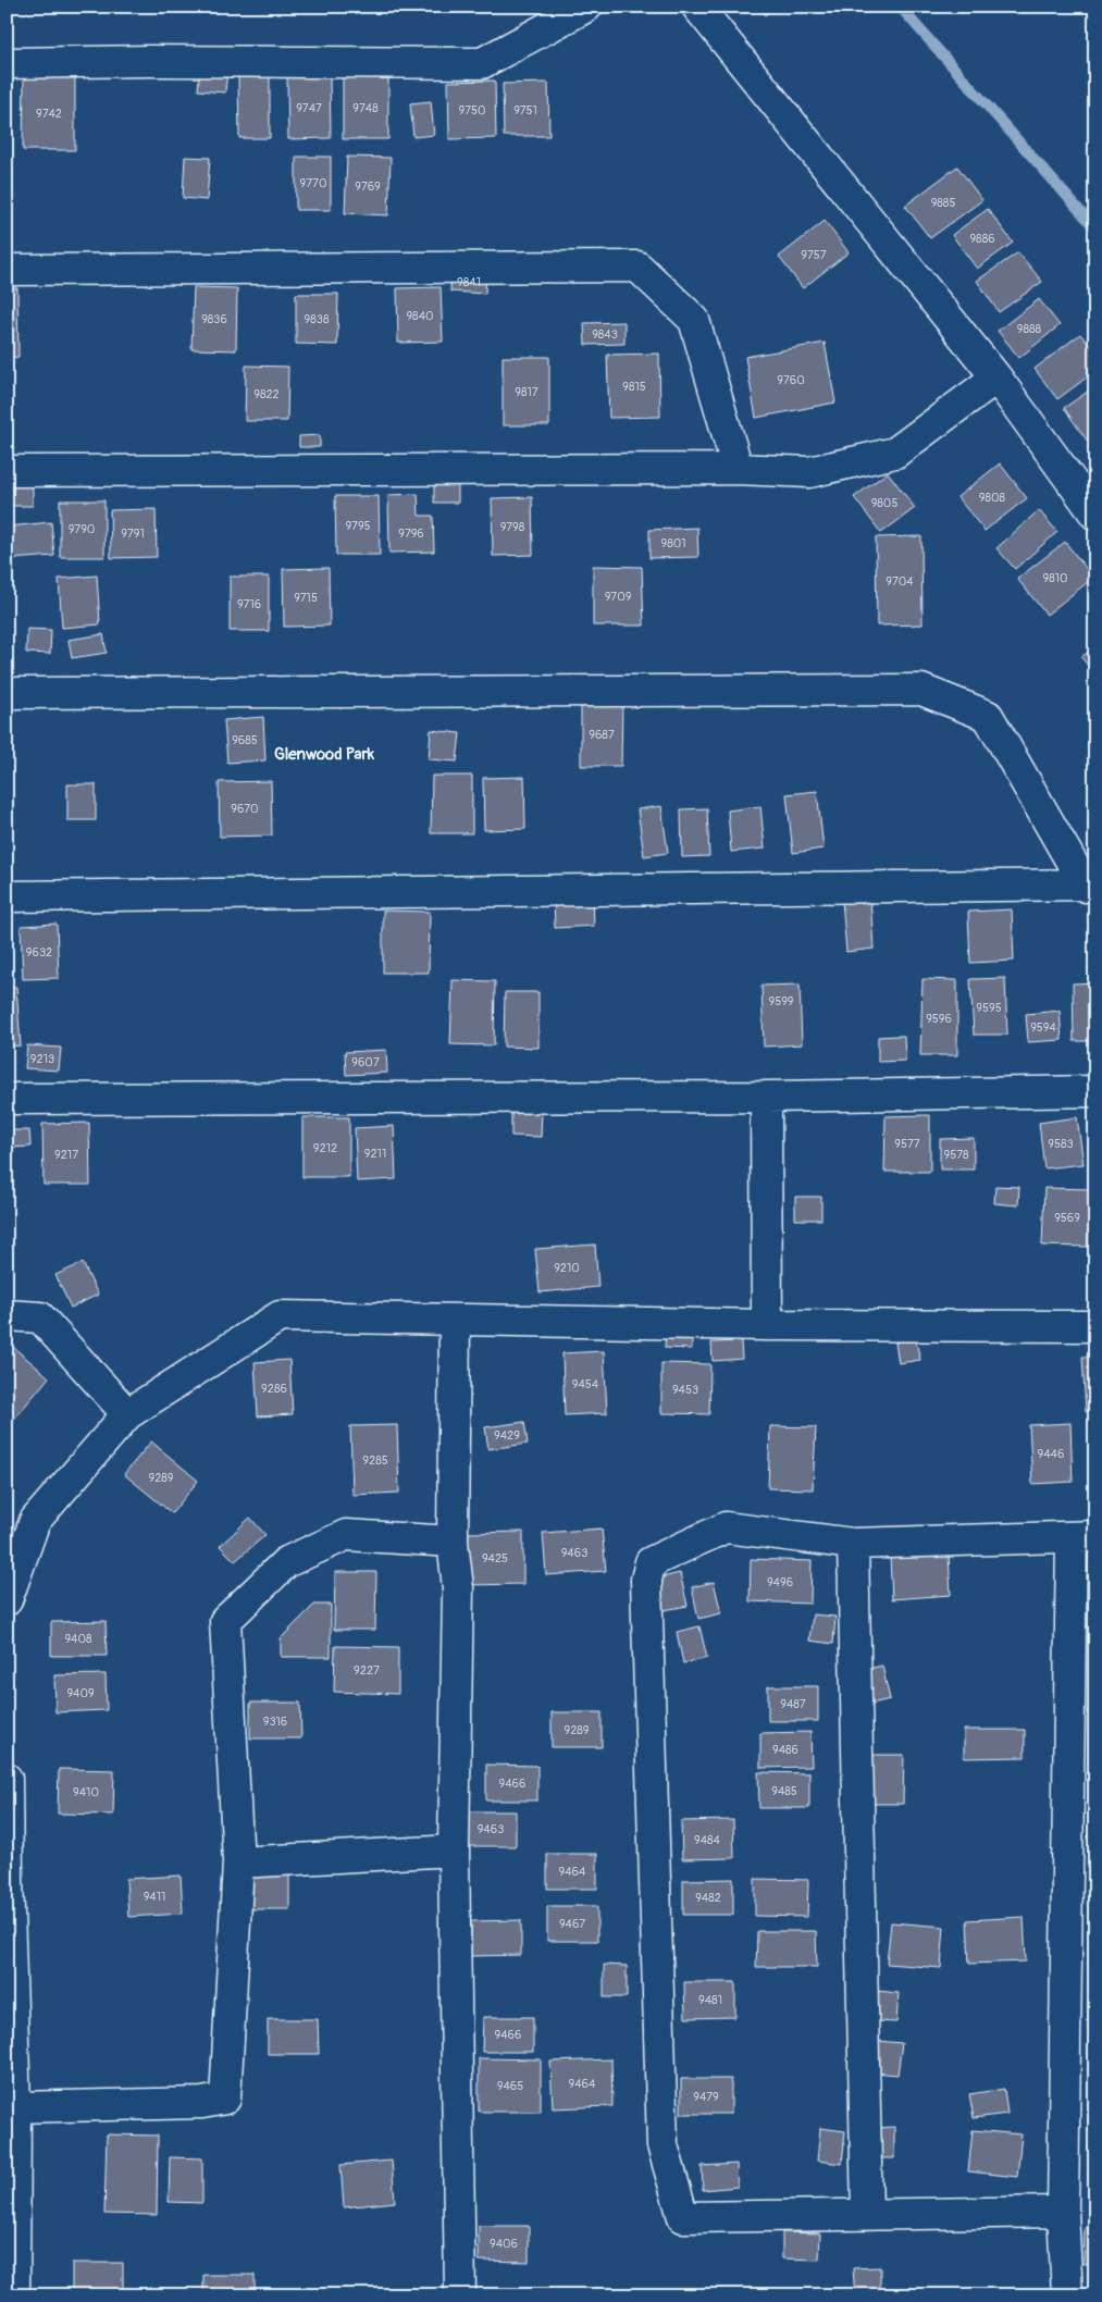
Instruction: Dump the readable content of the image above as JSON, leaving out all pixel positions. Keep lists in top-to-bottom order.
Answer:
{
  "districts": ["Glenwood Park"],
  "house_numbers": [
    "9747",
    "9748",
    "9750",
    "9751",
    "9742",
    "9770",
    "9769",
    "9885",
    "9886",
    "9757",
    "9841",
    "9840",
    "9836",
    "9838",
    "9888",
    "9843",
    "9760",
    "9815",
    "9817",
    "9822",
    "9808",
    "9805",
    "9795",
    "9798",
    "9790",
    "9791",
    "9796",
    "9801",
    "9810",
    "9704",
    "9709",
    "9715",
    "9716",
    "9687",
    "9685",
    "9670",
    "9632",
    "9599",
    "9595",
    "9596",
    "9594",
    "9213",
    "9607",
    "9577",
    "9583",
    "9212",
    "9211",
    "9217",
    "9578",
    "9569",
    "9210",
    "9454",
    "9286",
    "9453",
    "9429",
    "9446",
    "9285",
    "9289",
    "9463",
    "9425",
    "9496",
    "9408",
    "9227",
    "9409",
    "9487",
    "9316",
    "9289",
    "9486",
    "9466",
    "9485",
    "9410",
    "9463",
    "9484",
    "9464",
    "9411",
    "9482",
    "9467",
    "9481",
    "9466",
    "9464",
    "9465",
    "9479",
    "9406"
  ]
}
